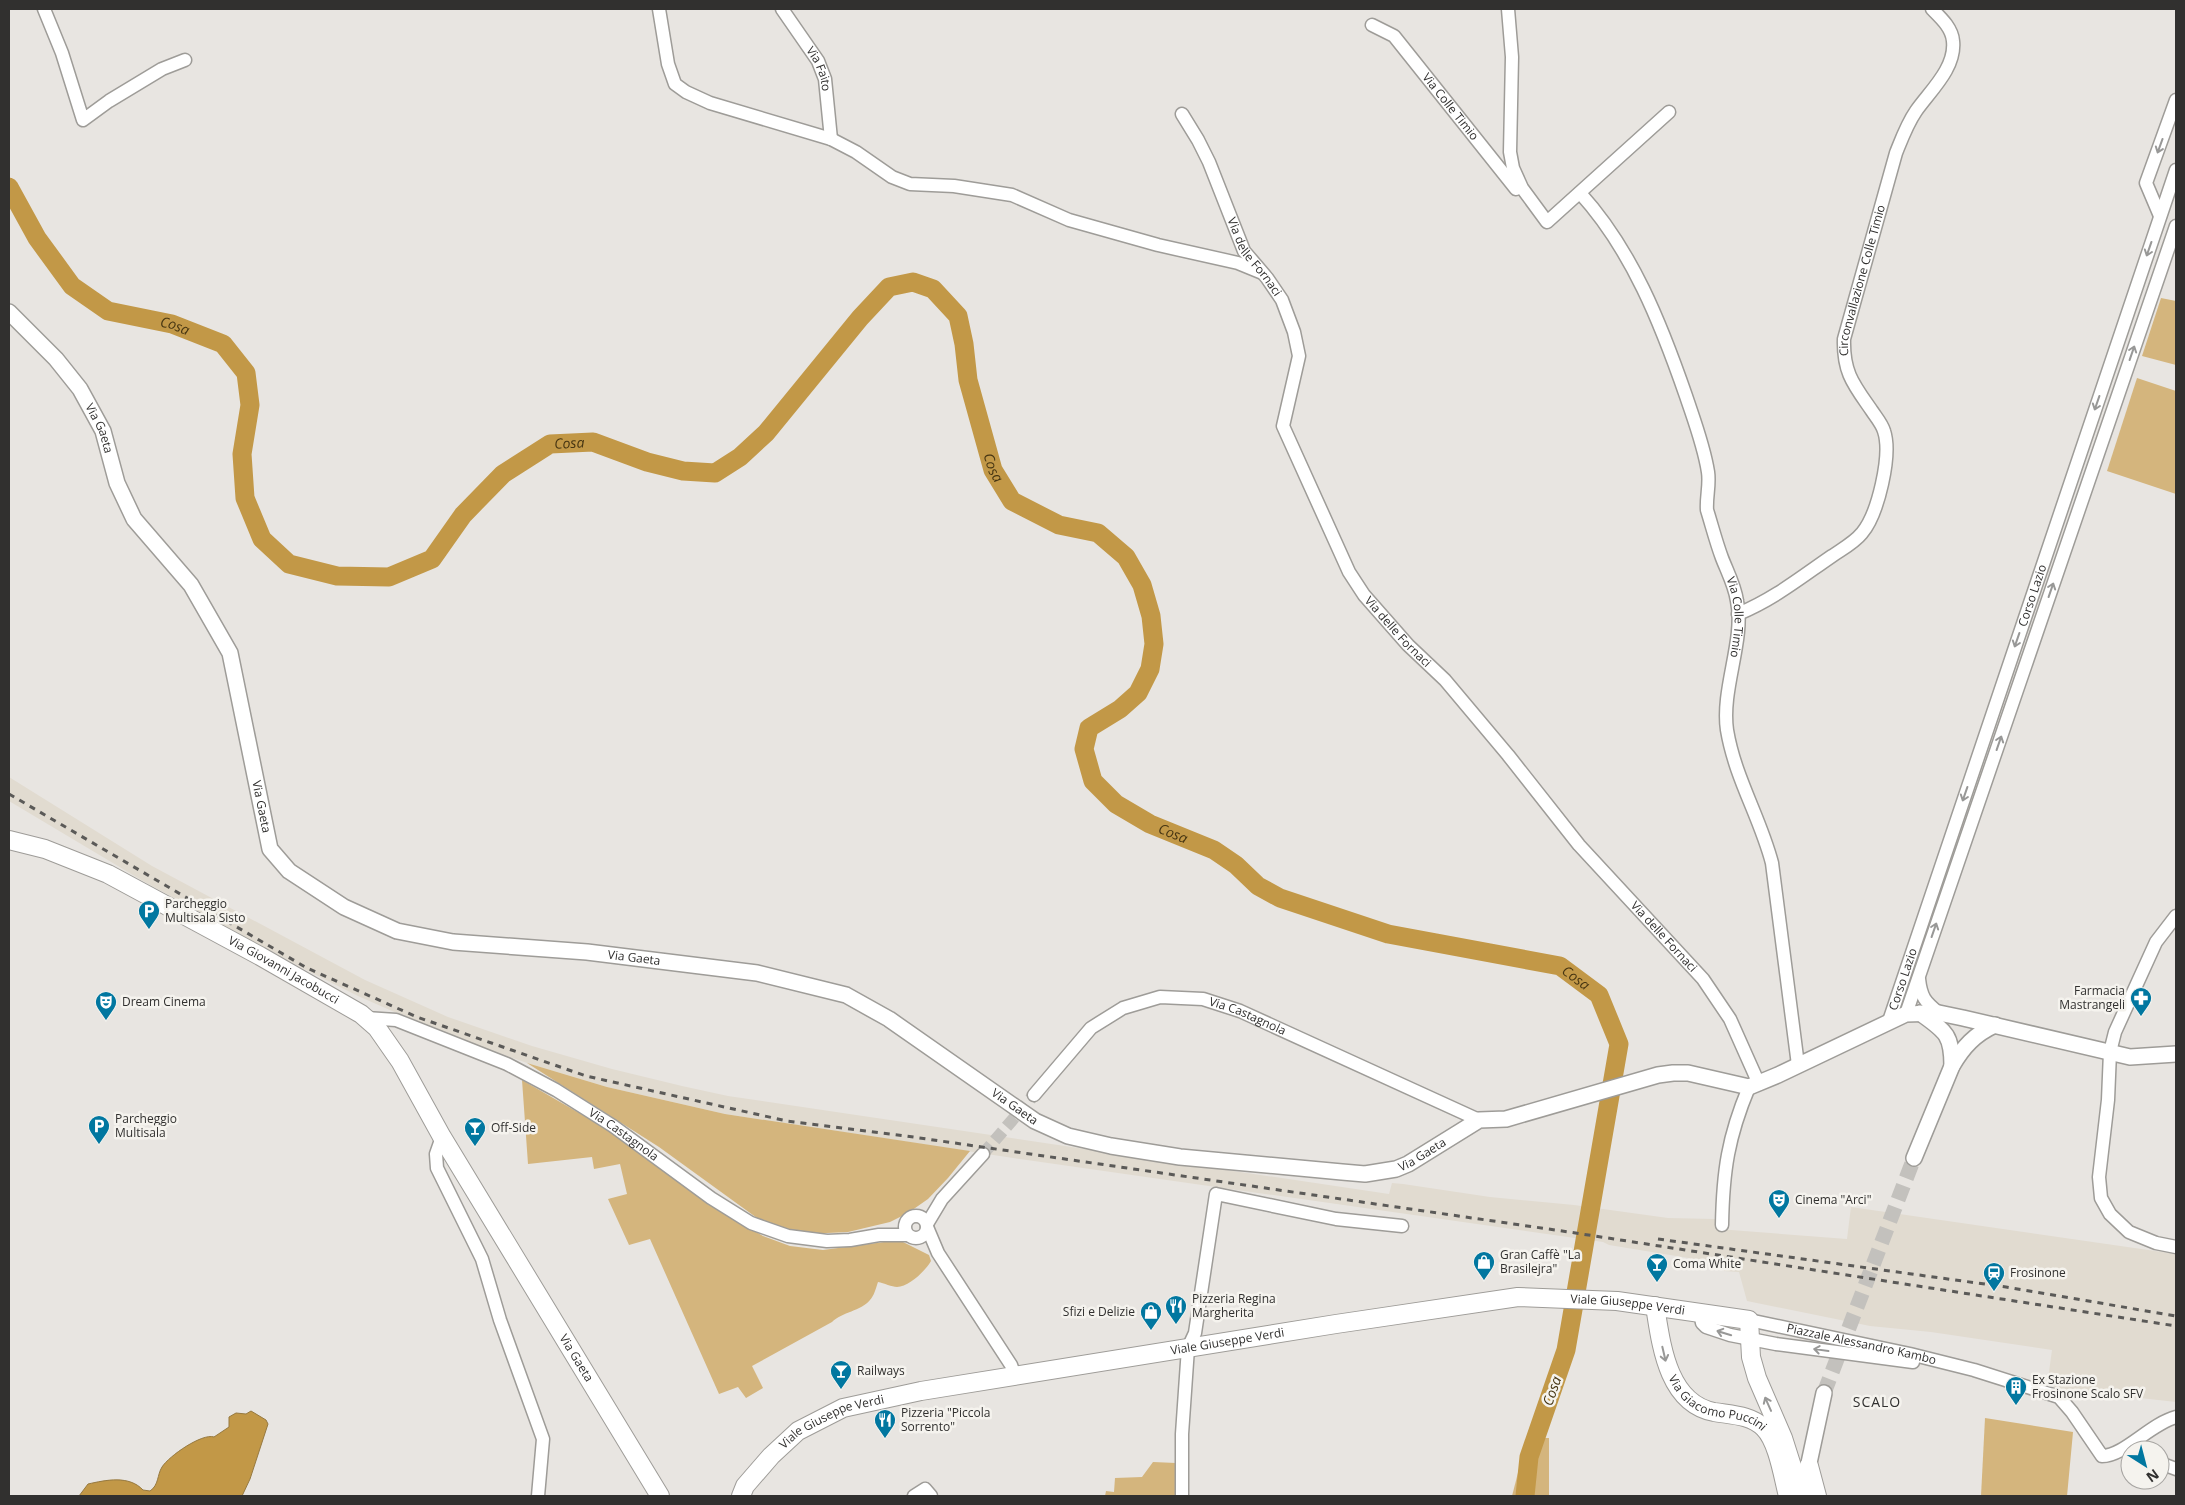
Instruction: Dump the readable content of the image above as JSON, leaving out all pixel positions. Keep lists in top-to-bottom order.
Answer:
{
  "streets": {
    "main road": [
      "Via Gaeta",
      "Via Giovanni Jacobucci",
      "Viale Giuseppe Verdi",
      "Via Giacomo Puccini"
    ],
    "street": [
      "Via Faito",
      "Via Colle Timio",
      "Via delle Fornaci",
      "Circonvallazione Colle Timio",
      "Corso Lazio",
      "Via Castagnola",
      "Piazzale Alessandro Kambo"
    ]
  },
  "crossings": [
    ["Via Colle Timio", "Circonvallazione Colle Timio"],
    ["Via Gaeta", "Via Giovanni Jacobucci"],
    ["Via Gaeta", "Via Castagnola"],
    ["Via Giovanni Jacobucci", "Via Castagnola"],
    ["Viale Giuseppe Verdi", "Piazzale Alessandro Kambo"],
    ["Viale Giuseppe Verdi", "Via Giacomo Puccini"]
  ],
  "districts": ["SCALO"],
  "water": ["Cosa"],
  "places": {
    "parking": ["Parcheggio Multisala Sisto", "Parcheggio Multisala"],
    "pharmacy": ["Farmacia Mastrangeli"],
    "theatre": ["Dream Cinema", "Cinema \"Arci\""],
    "bar": ["Off-Side", "Coma White", "Railways"],
    "shop": ["Gran Caffè \"La Brasilejra\"", "Sfizi e Delizie"],
    "station": ["Frosinone"],
    "restaurant": ["Pizzeria Regina Margherita", "Pizzeria \"Piccola Sorrento\""],
    "building": ["Ex Stazione Frosinone Scalo SFV"]
  },
  "north": "bottom right"
}
